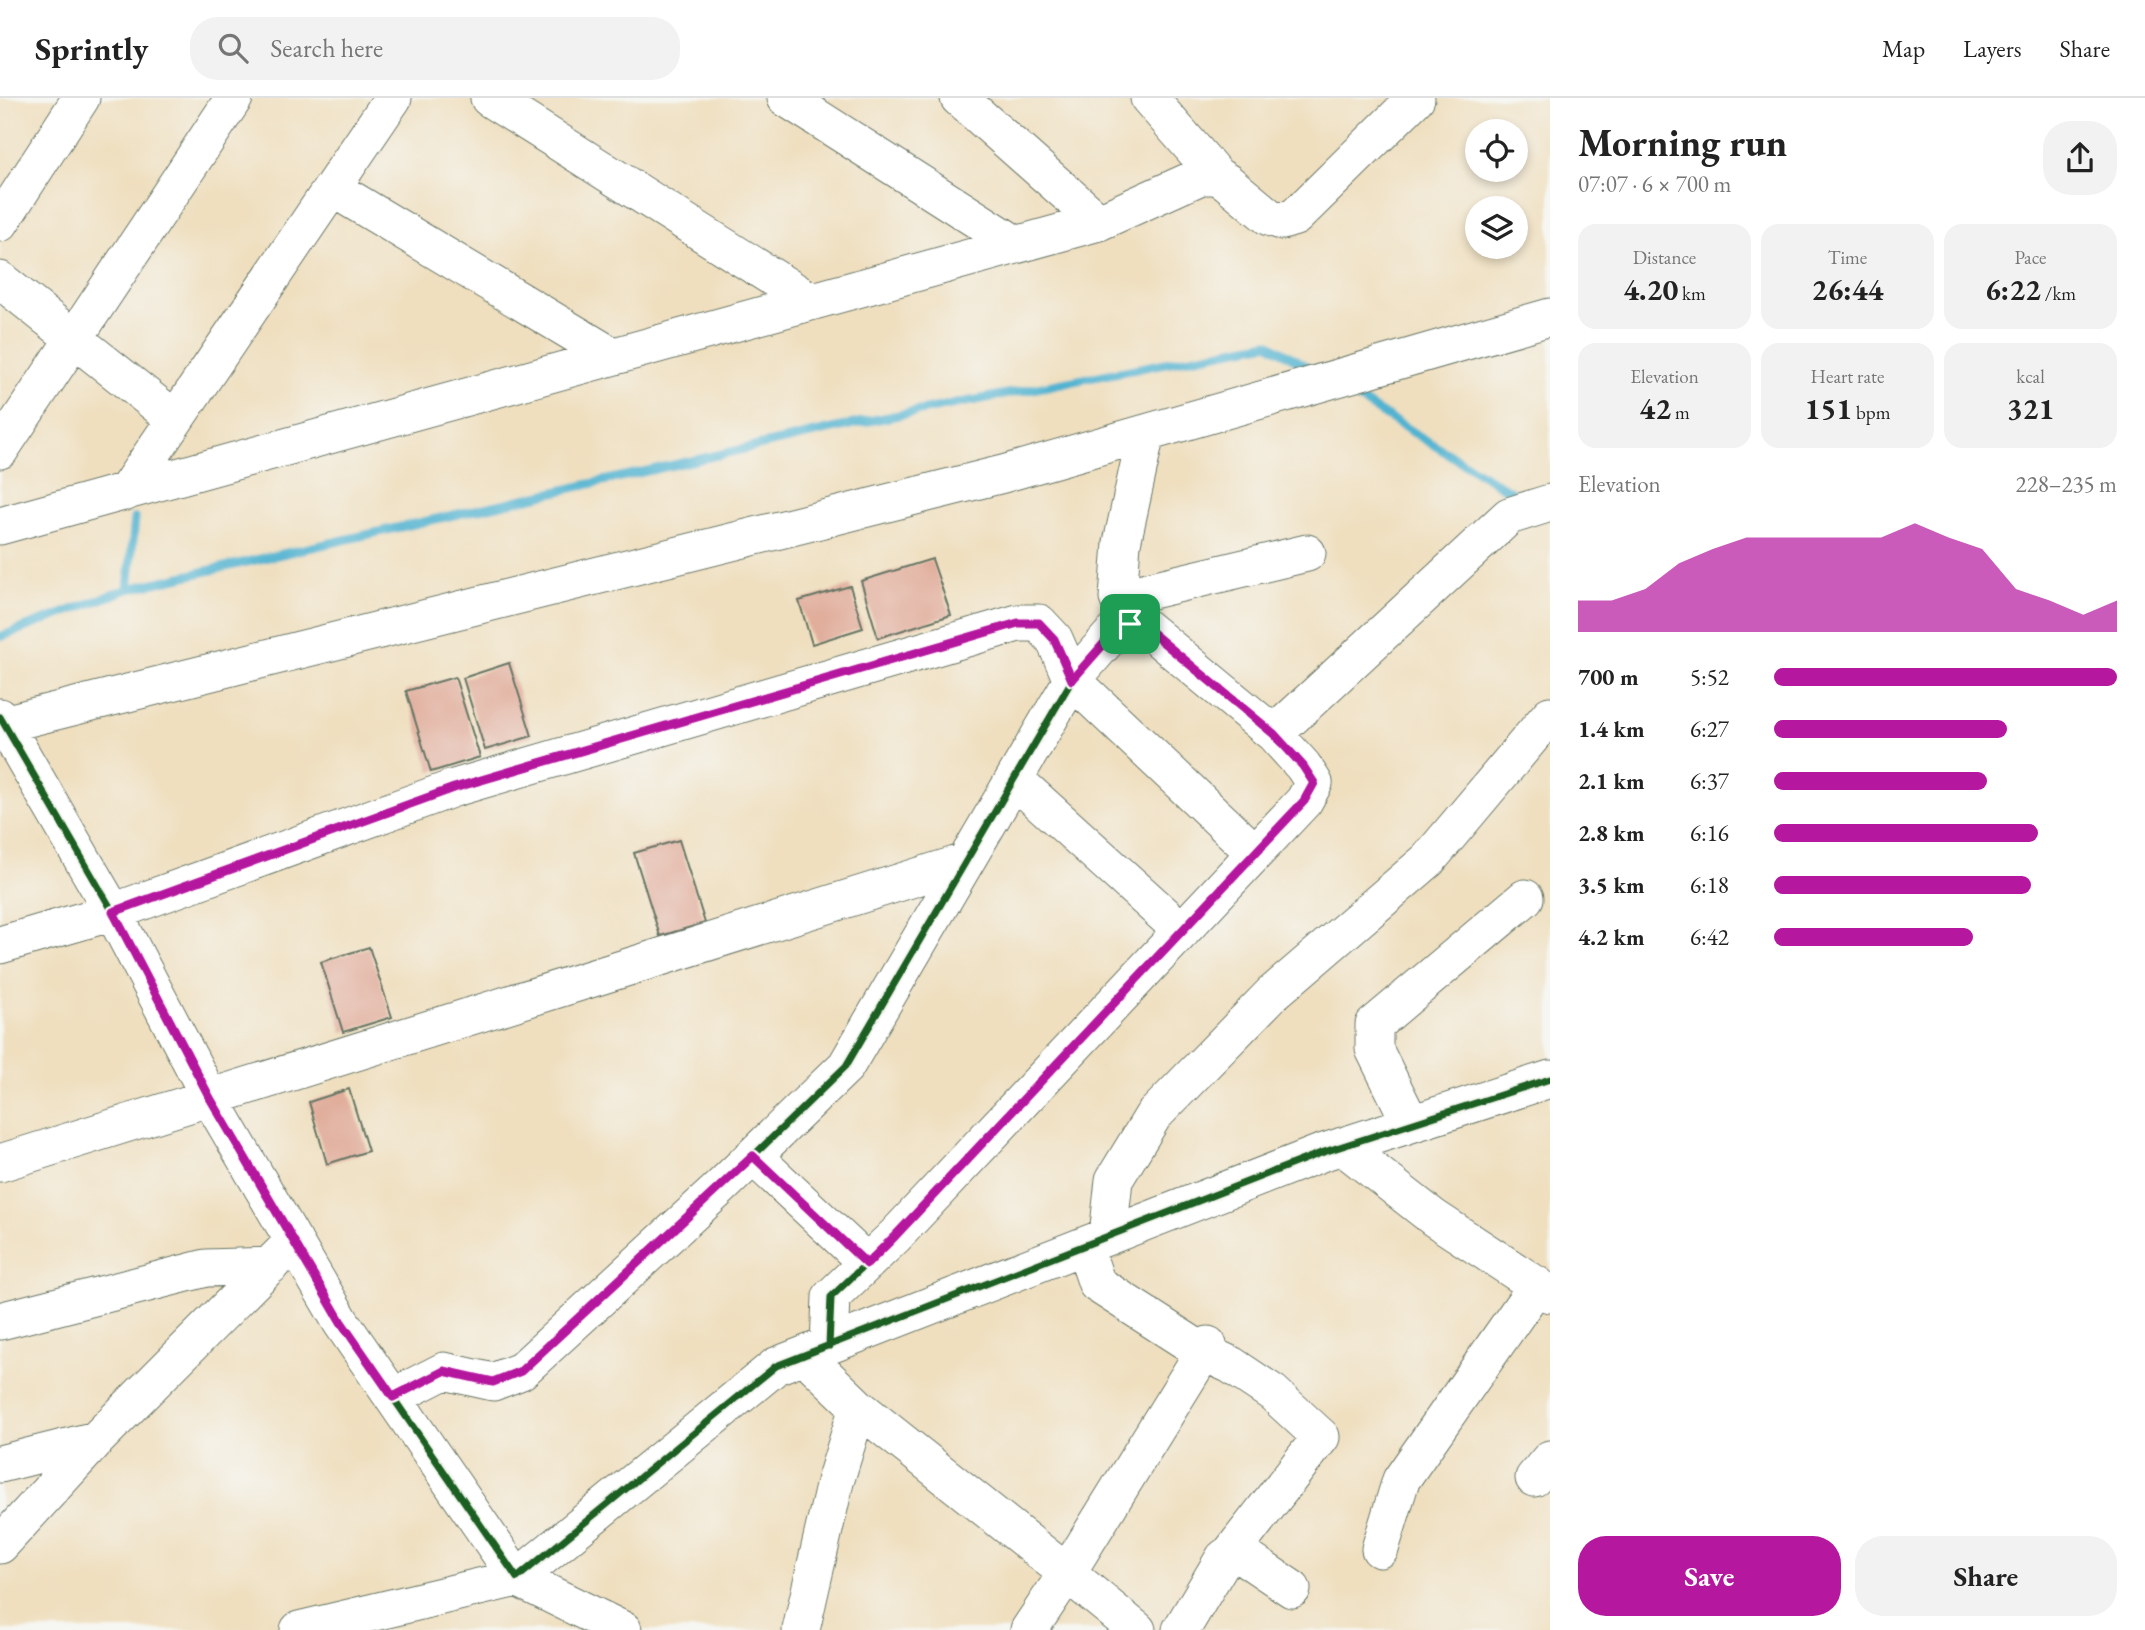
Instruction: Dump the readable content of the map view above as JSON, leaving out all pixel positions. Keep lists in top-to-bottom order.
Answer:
{
  "page": {
    "header": "Sprintly",
    "search": "Search here",
    "nav": ["Map", "Layers", "Share"],
    "heading": ["Morning run", "07:07 · 6 × 700 m"],
    "stats": [
      ["Distance", "4.20 km"],
      ["Time", "26:44"],
      ["Pace", "6:22 /km"],
      ["Elevation", "42 m"],
      ["Heart rate", "151 bpm"],
      ["kcal", "321"]
    ],
    "chart": ["Elevation", "228–235 m"],
    "list": [
      {
        "name": "700 m",
        "note": "5:52"
      },
      {
        "name": "1.4 km",
        "note": "6:27"
      },
      {
        "name": "2.1 km",
        "note": "6:37"
      },
      {
        "name": "2.8 km",
        "note": "6:16"
      },
      {
        "name": "3.5 km",
        "note": "6:18"
      },
      {
        "name": "4.2 km",
        "note": "6:42"
      }
    ],
    "buttons": ["Save", "Share"]
  }
}
